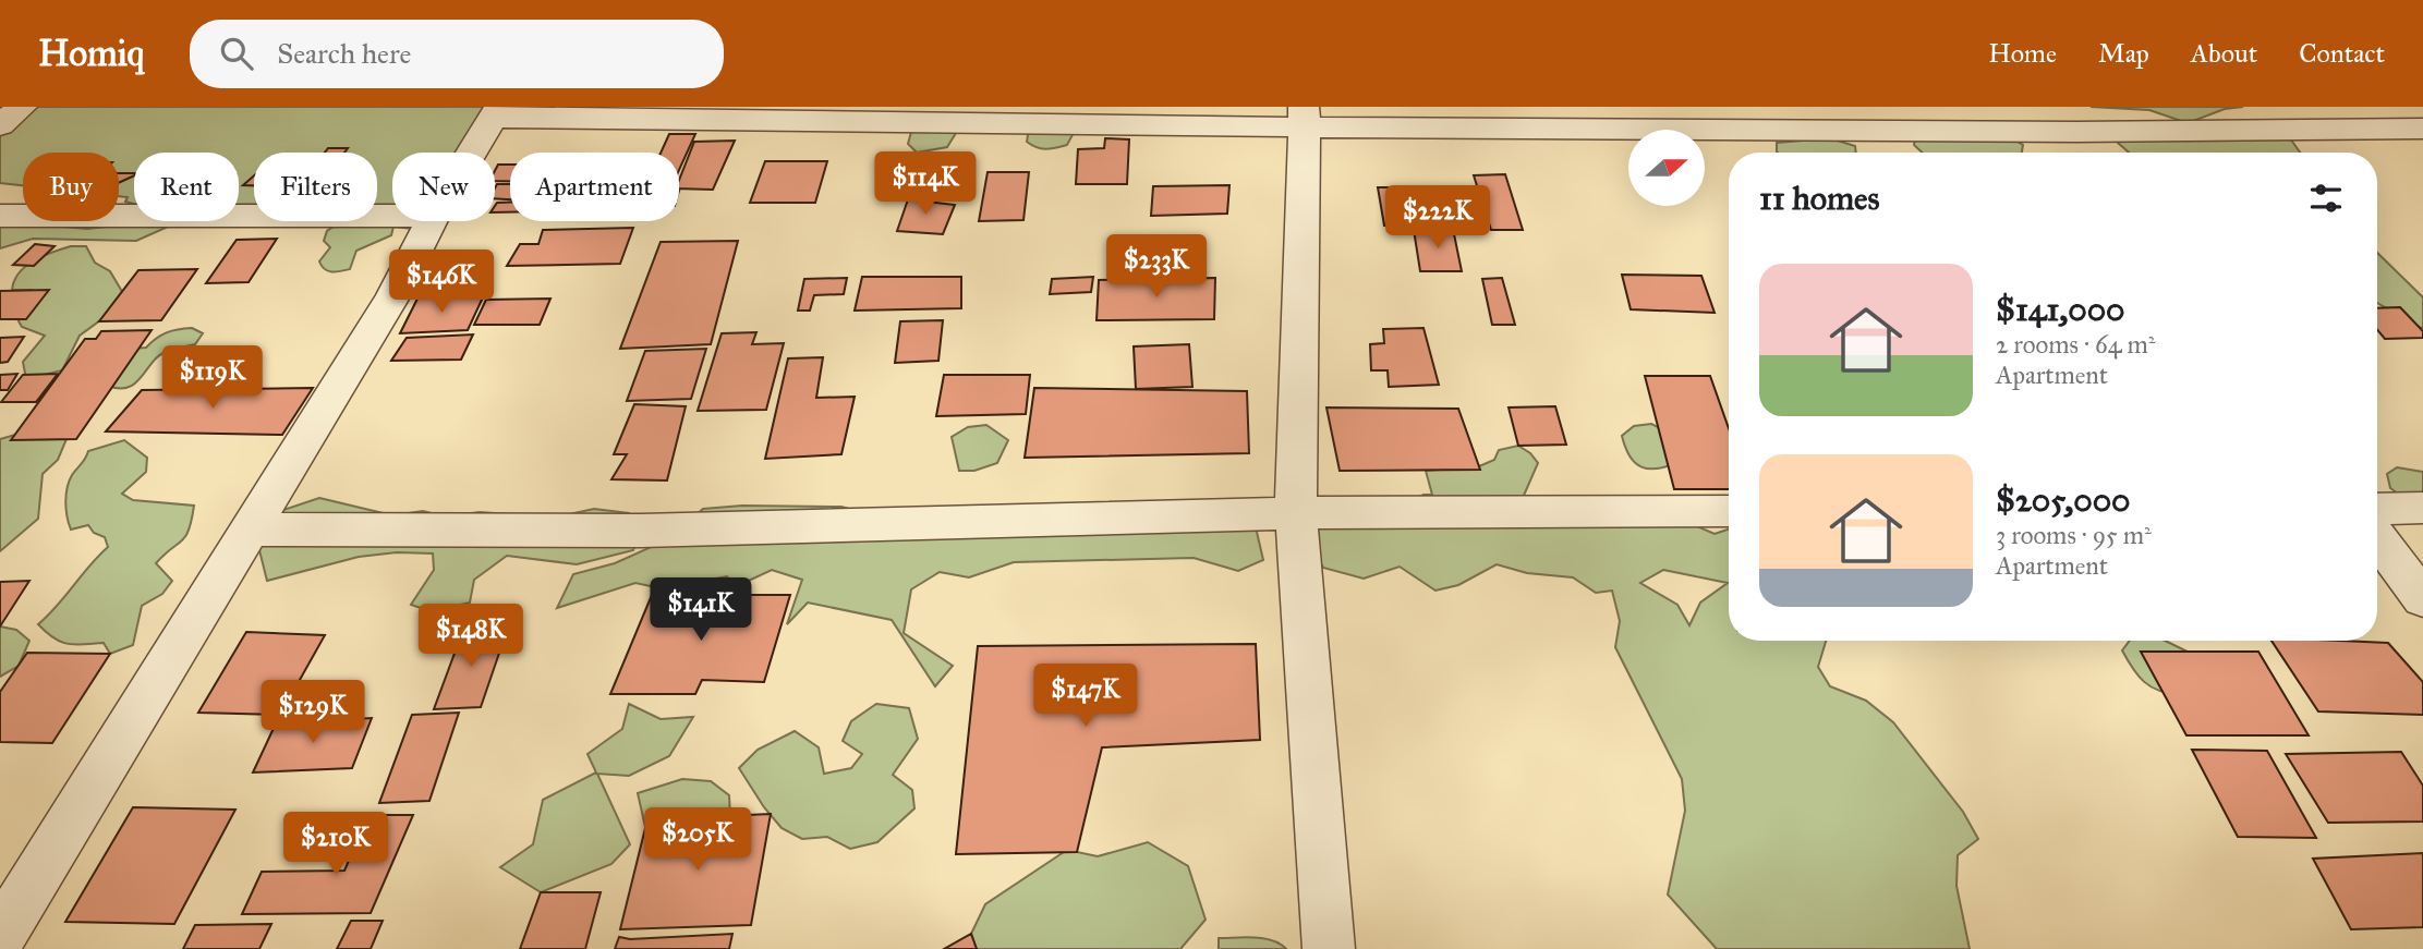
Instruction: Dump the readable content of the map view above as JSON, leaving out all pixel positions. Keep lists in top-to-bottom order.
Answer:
{
  "north": "right",
  "page": {
    "header": "Homiq",
    "search": "Search here",
    "nav": [
      "Home",
      "Map",
      "About",
      "Contact"
    ],
    "price": [
      "$114K",
      "$222K",
      "$233K",
      "$146K",
      "$119K",
      "$141K",
      "$148K",
      "$147K",
      "$129K",
      "$205K",
      "$210K"
    ],
    "chip": [
      "Buy",
      "Rent",
      "Filters",
      "New",
      "Apartment"
    ],
    "heading": "11 homes",
    "list": [
      {
        "name": "$141,000",
        "note": "2 rooms · 64 m² · Apartment"
      },
      {
        "name": "$205,000",
        "note": "3 rooms · 95 m² · Apartment"
      }
    ]
  }
}
